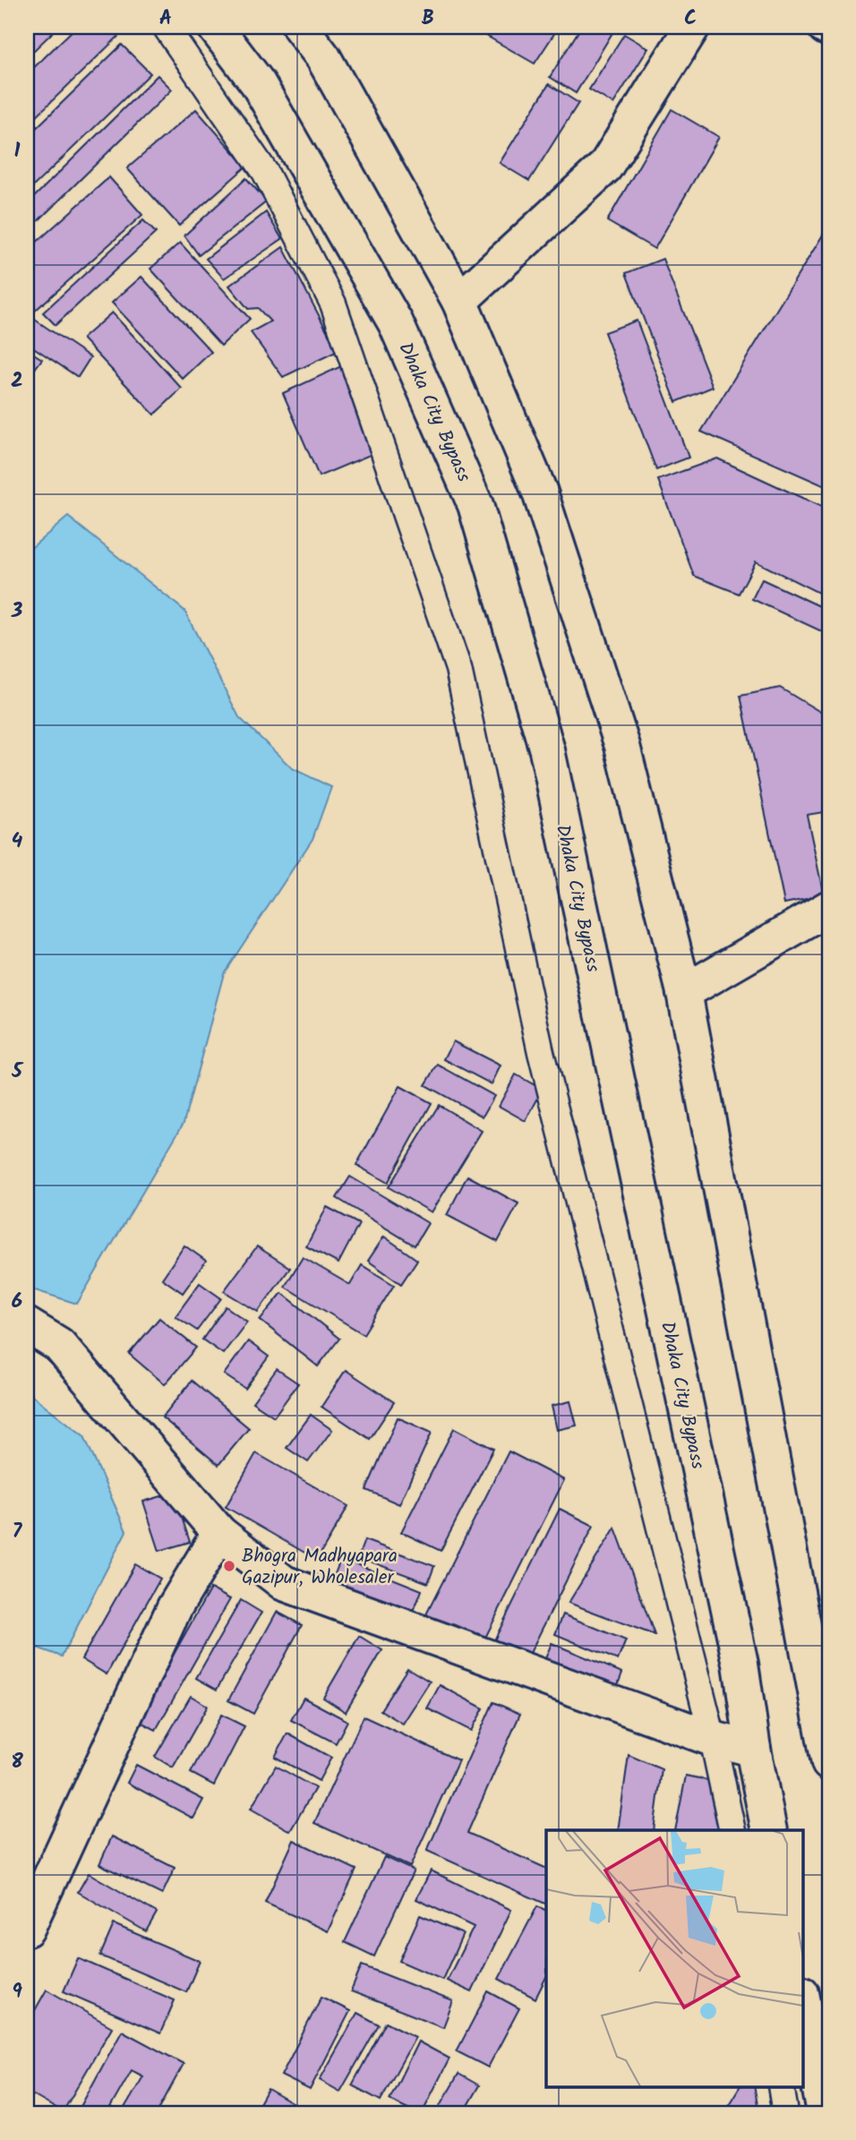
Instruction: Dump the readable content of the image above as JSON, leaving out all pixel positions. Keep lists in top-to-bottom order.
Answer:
{
  "streets": {
    "main road": ["Dhaka City Bypass"]
  },
  "places": ["Bhogra Madhyapara Gazipur, Wholesaler"],
  "grid": {
    "columns": ["A", "B", "C"],
    "rows": [
      "1",
      "2",
      "3",
      "4",
      "5",
      "6",
      "7",
      "8",
      "9"
    ]
  }
}
